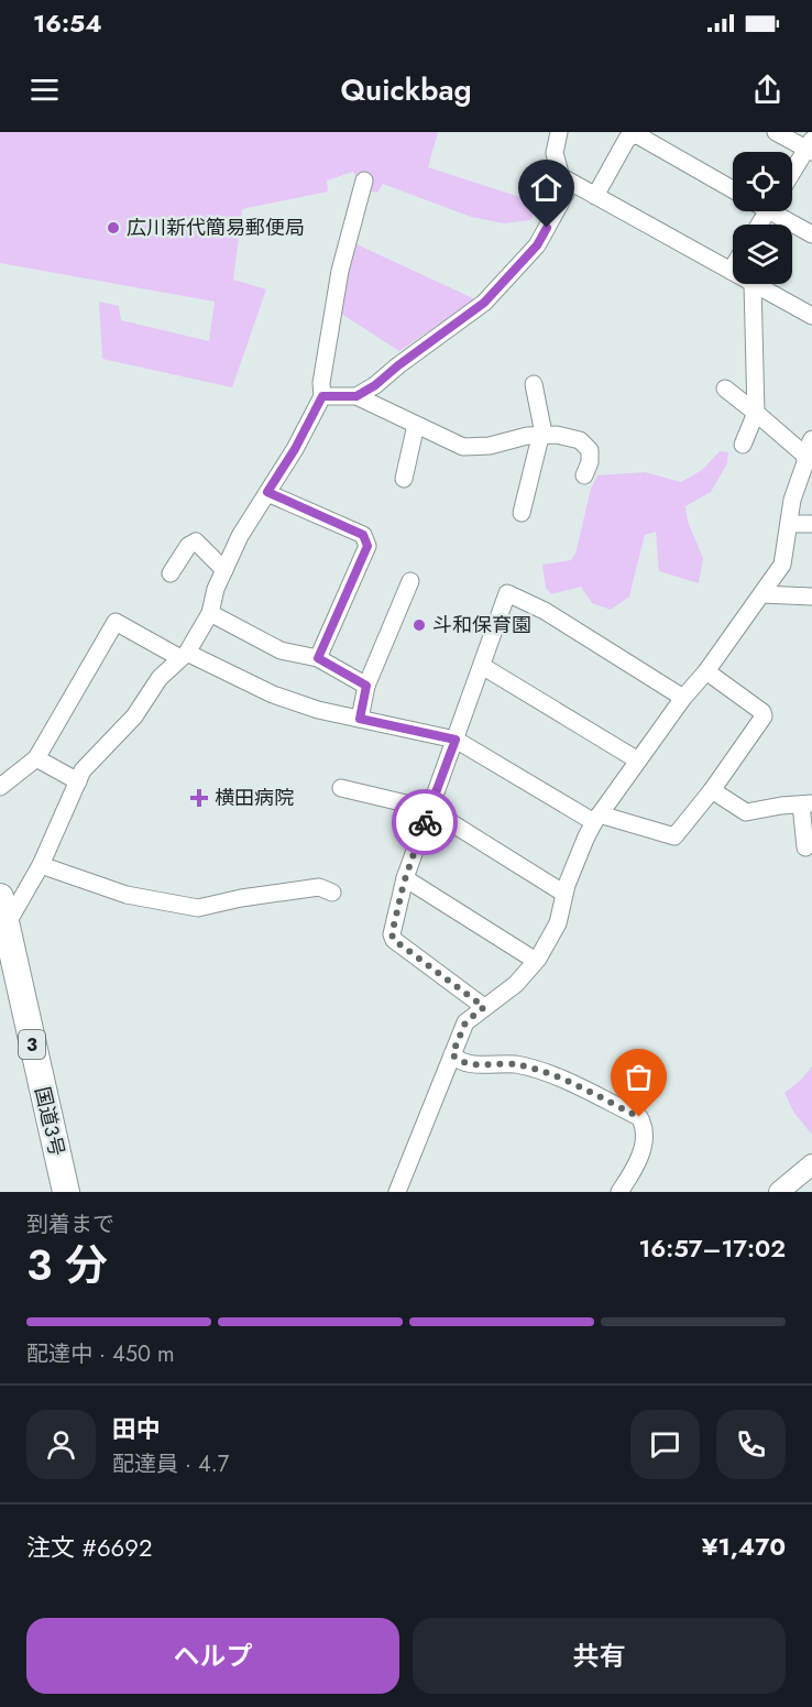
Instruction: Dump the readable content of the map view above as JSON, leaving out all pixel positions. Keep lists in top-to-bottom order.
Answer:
{
  "streets": {
    "highway": ["3", "国道3号"]
  },
  "places": {
    "other": ["広川新代簡易郵便局", "斗和保育園"],
    "health": ["横田病院"]
  },
  "page": {
    "status": "16:54",
    "header": "Quickbag",
    "heading": ["3 分", "到着まで", "16:57–17:02"],
    "panel": [
      "田中",
      "配達員 · 4.7",
      "注文 #6692",
      "¥1,470"
    ],
    "bar": "配達中 · 450 m",
    "buttons": ["ヘルプ", "共有"]
  }
}
